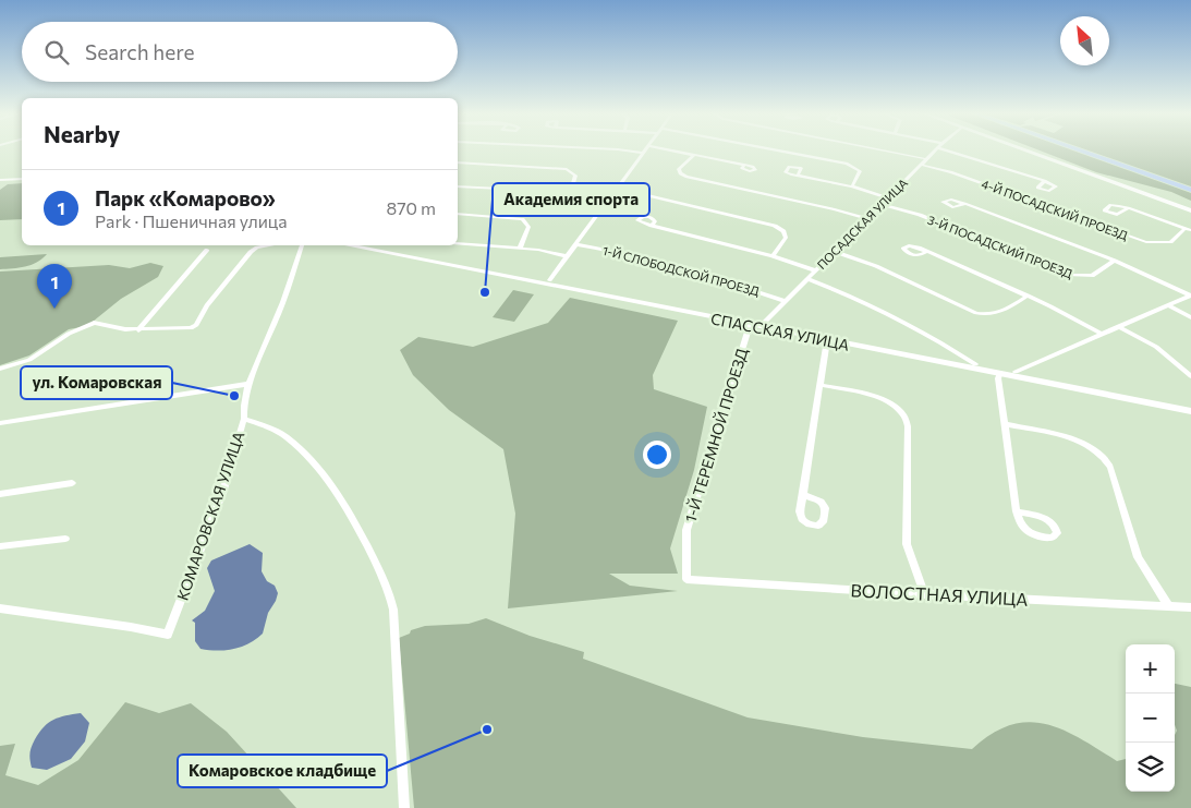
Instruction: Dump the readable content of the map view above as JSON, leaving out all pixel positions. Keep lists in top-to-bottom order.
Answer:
{
  "streets": {
    "street": [
      "4-Й ПОСАДСКИЙ ПРОЕЗД",
      "ПОСАДСКАЯ УЛИЦА",
      "3-Й ПОСАДСКИЙ ПРОЕЗД",
      "1-Й СЛОБОДСКОЙ ПРОЕЗД",
      "СПАССКАЯ УЛИЦА",
      "1-Й ТЕРЕМНОЙ ПРОЕЗД",
      "КОМАРОВСКАЯ УЛИЦА",
      "ВОЛОСТНАЯ УЛИЦА"
    ]
  },
  "crossings": [
    ["4-Й ПОСАДСКИЙ ПРОЕЗД", "ПОСАДСКАЯ УЛИЦА"],
    ["ПОСАДСКАЯ УЛИЦА", "3-Й ПОСАДСКИЙ ПРОЕЗД"],
    ["ПОСАДСКАЯ УЛИЦА", "1-Й СЛОБОДСКОЙ ПРОЕЗД"],
    ["ПОСАДСКАЯ УЛИЦА", "СПАССКАЯ УЛИЦА"],
    ["СПАССКАЯ УЛИЦА", "1-Й ТЕРЕМНОЙ ПРОЕЗД"],
    ["1-Й ТЕРЕМНОЙ ПРОЕЗД", "ВОЛОСТНАЯ УЛИЦА"]
  ],
  "places": ["Академия спорта", "ул. Комаровская", "Комаровское кладбище"],
  "north": "top left",
  "page": {
    "search": "Search here",
    "heading": "Nearby",
    "list": [
      {
        "mark": "1",
        "name": "Парк «Комарово»",
        "note": "Park · Пшеничная улица",
        "value": "870 m"
      }
    ],
    "pins": "1",
    "map_buttons": ["+", "−"]
  }
}
